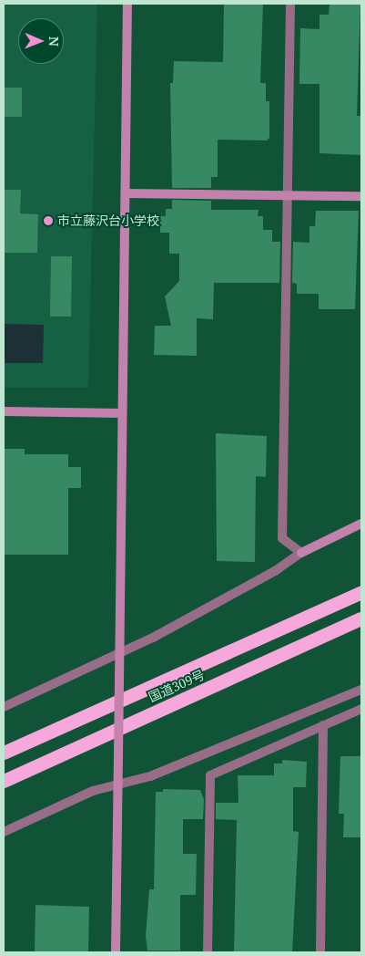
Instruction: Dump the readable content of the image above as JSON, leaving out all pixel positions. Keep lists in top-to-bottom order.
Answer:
{
  "streets": {
    "highway": ["国道309号"]
  },
  "places": ["市立藤沢台小学校"],
  "north": "right"
}
